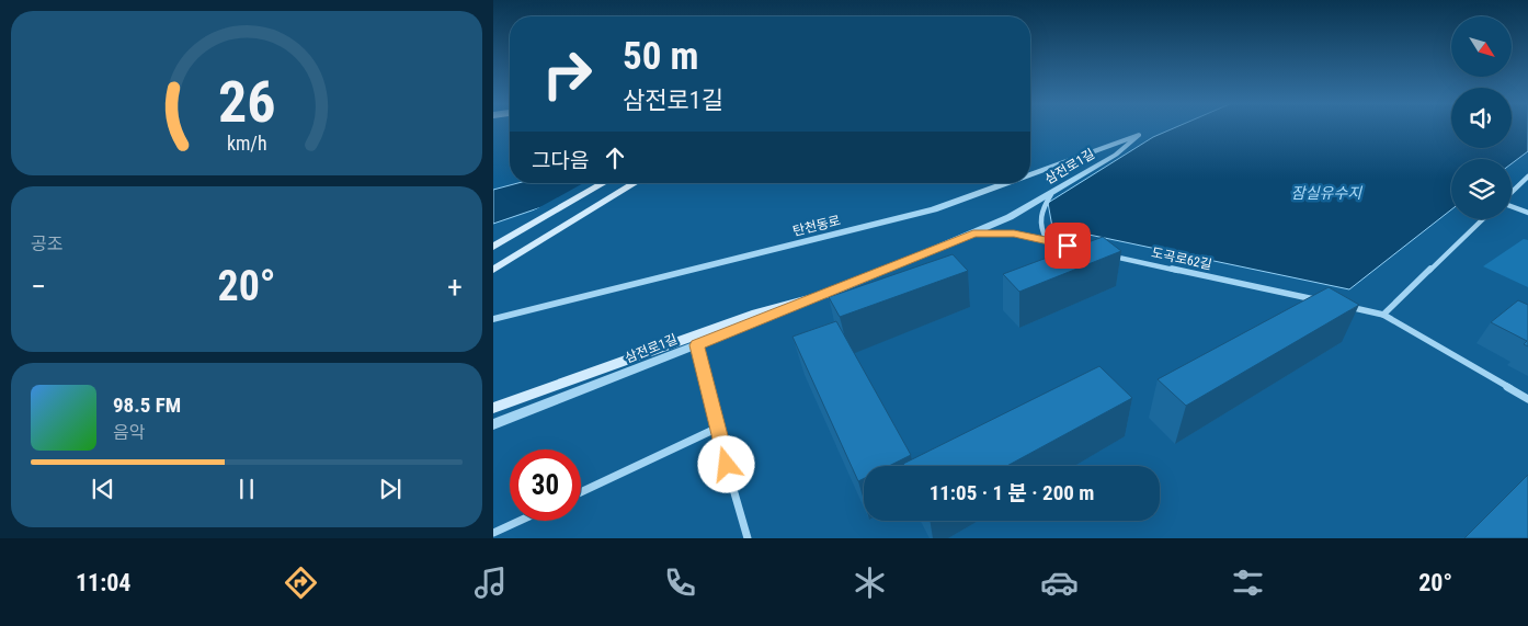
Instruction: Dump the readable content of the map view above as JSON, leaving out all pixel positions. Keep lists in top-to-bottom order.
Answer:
{
  "streets": {
    "street": ["삼전로1길", "탄천동로", "도곡로62길"]
  },
  "crossings": [
    ["삼전로1길", "탄천동로"]
  ],
  "water": ["잠실유수지"],
  "north": "bottom right",
  "page": {
    "turn": ["50 m", "삼전로1길"],
    "then": "그다음",
    "tile": "공조",
    "heat": ["−", "20°", "+"],
    "song": ["98.5 FM", "음악"],
    "limit": "30",
    "trip": "11:05 · 1 분 · 200 m",
    "tabs": ["11:04", "20°"],
    "gauge": ["26", "km/h"]
  }
}
